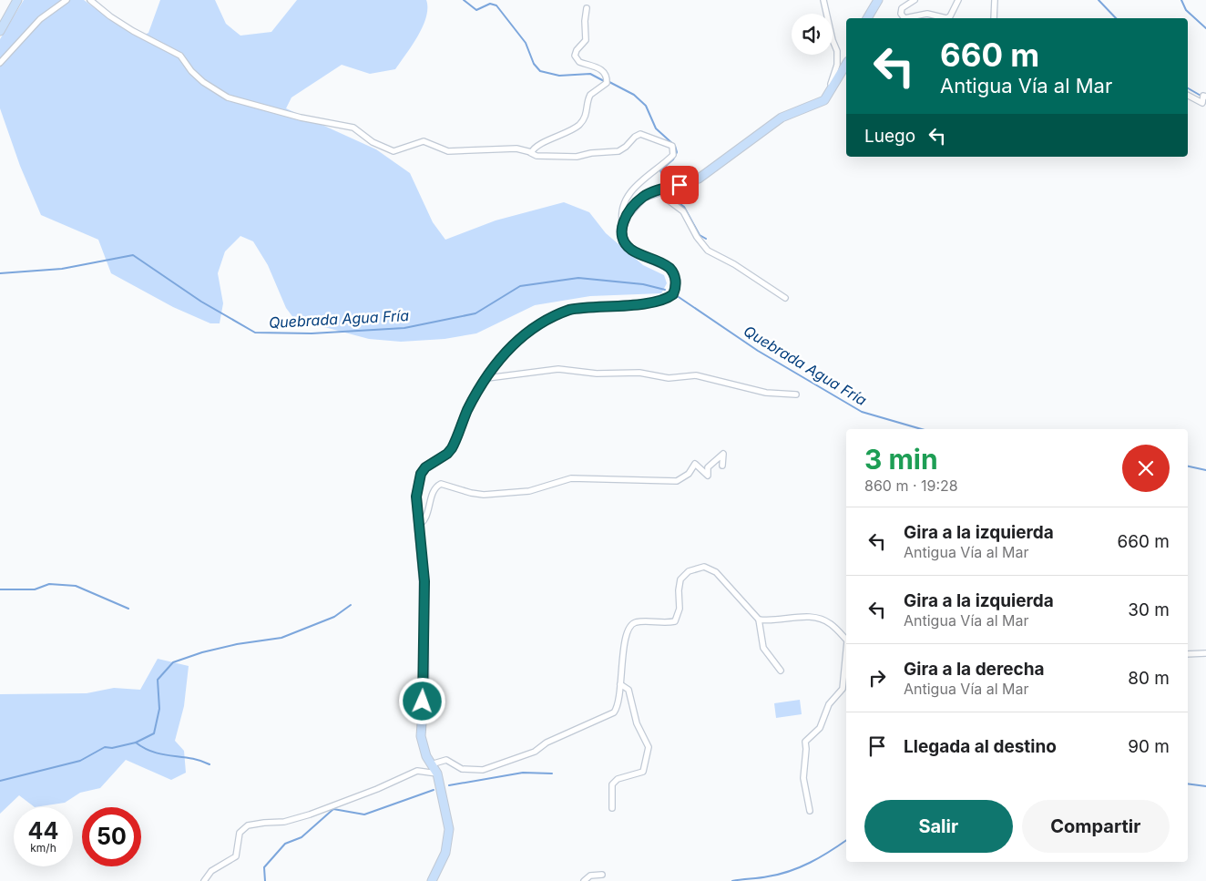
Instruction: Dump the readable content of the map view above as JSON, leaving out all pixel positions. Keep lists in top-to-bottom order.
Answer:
{
  "water": ["Quebrada Agua Fría"],
  "page": {
    "turn": ["660 m", "Antigua Vía al Mar"],
    "then": "Luego",
    "heading": ["3 min", "860 m · 19:28"],
    "list": [
      {
        "name": "Gira a la izquierda",
        "note": "Antigua Vía al Mar",
        "value": "660 m"
      },
      {
        "name": "Gira a la izquierda",
        "note": "Antigua Vía al Mar",
        "value": "30 m"
      },
      {
        "name": "Gira a la derecha",
        "note": "Antigua Vía al Mar",
        "value": "80 m"
      },
      {
        "name": "Llegada al destino",
        "value": "90 m"
      }
    ],
    "buttons": ["Salir", "Compartir"],
    "speed": "44 km/h",
    "limit": "50"
  }
}
